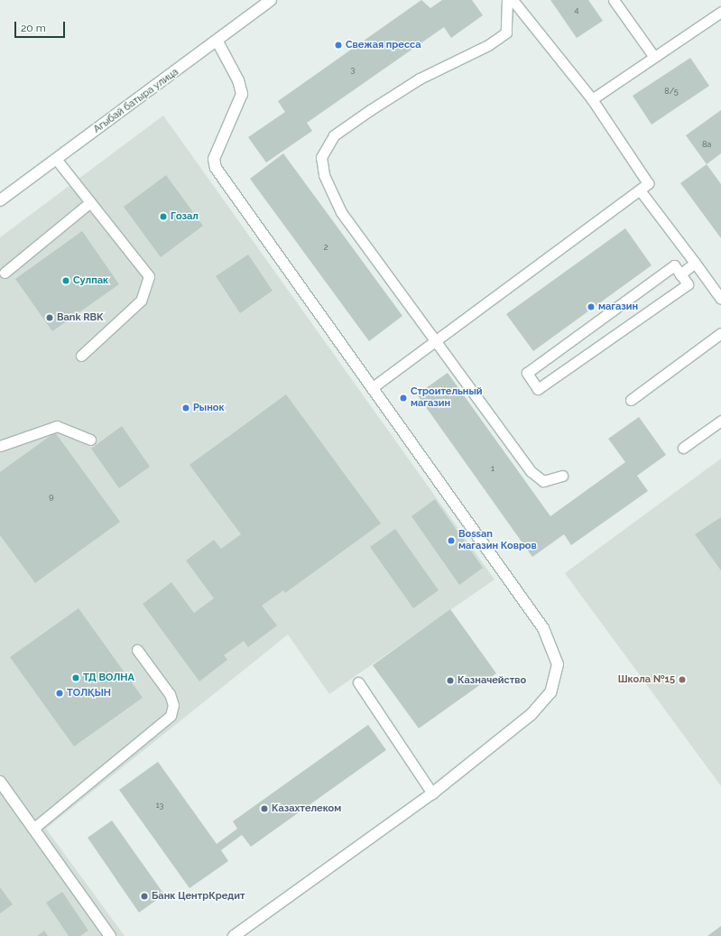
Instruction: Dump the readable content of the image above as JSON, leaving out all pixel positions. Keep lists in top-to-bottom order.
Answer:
{
  "streets": {
    "street": ["Агыбай батыра улица"]
  },
  "places": [
    "Свежая пресса",
    "Гозал",
    "Сулпак",
    "магазин",
    "Bank RBK",
    "Строительный магазин",
    "Рынок",
    "Bossan магазин Ковров",
    "ТД ВОЛНА",
    "Школа №15",
    "Казначейство",
    "ТОЛҚЫН",
    "Казахтелеком",
    "Банк ЦентрКредит"
  ],
  "house_numbers": [
    "4",
    "3",
    "8/5",
    "8а",
    "2",
    "1",
    "9",
    "13"
  ],
  "scale_bar": "20 m"
}
